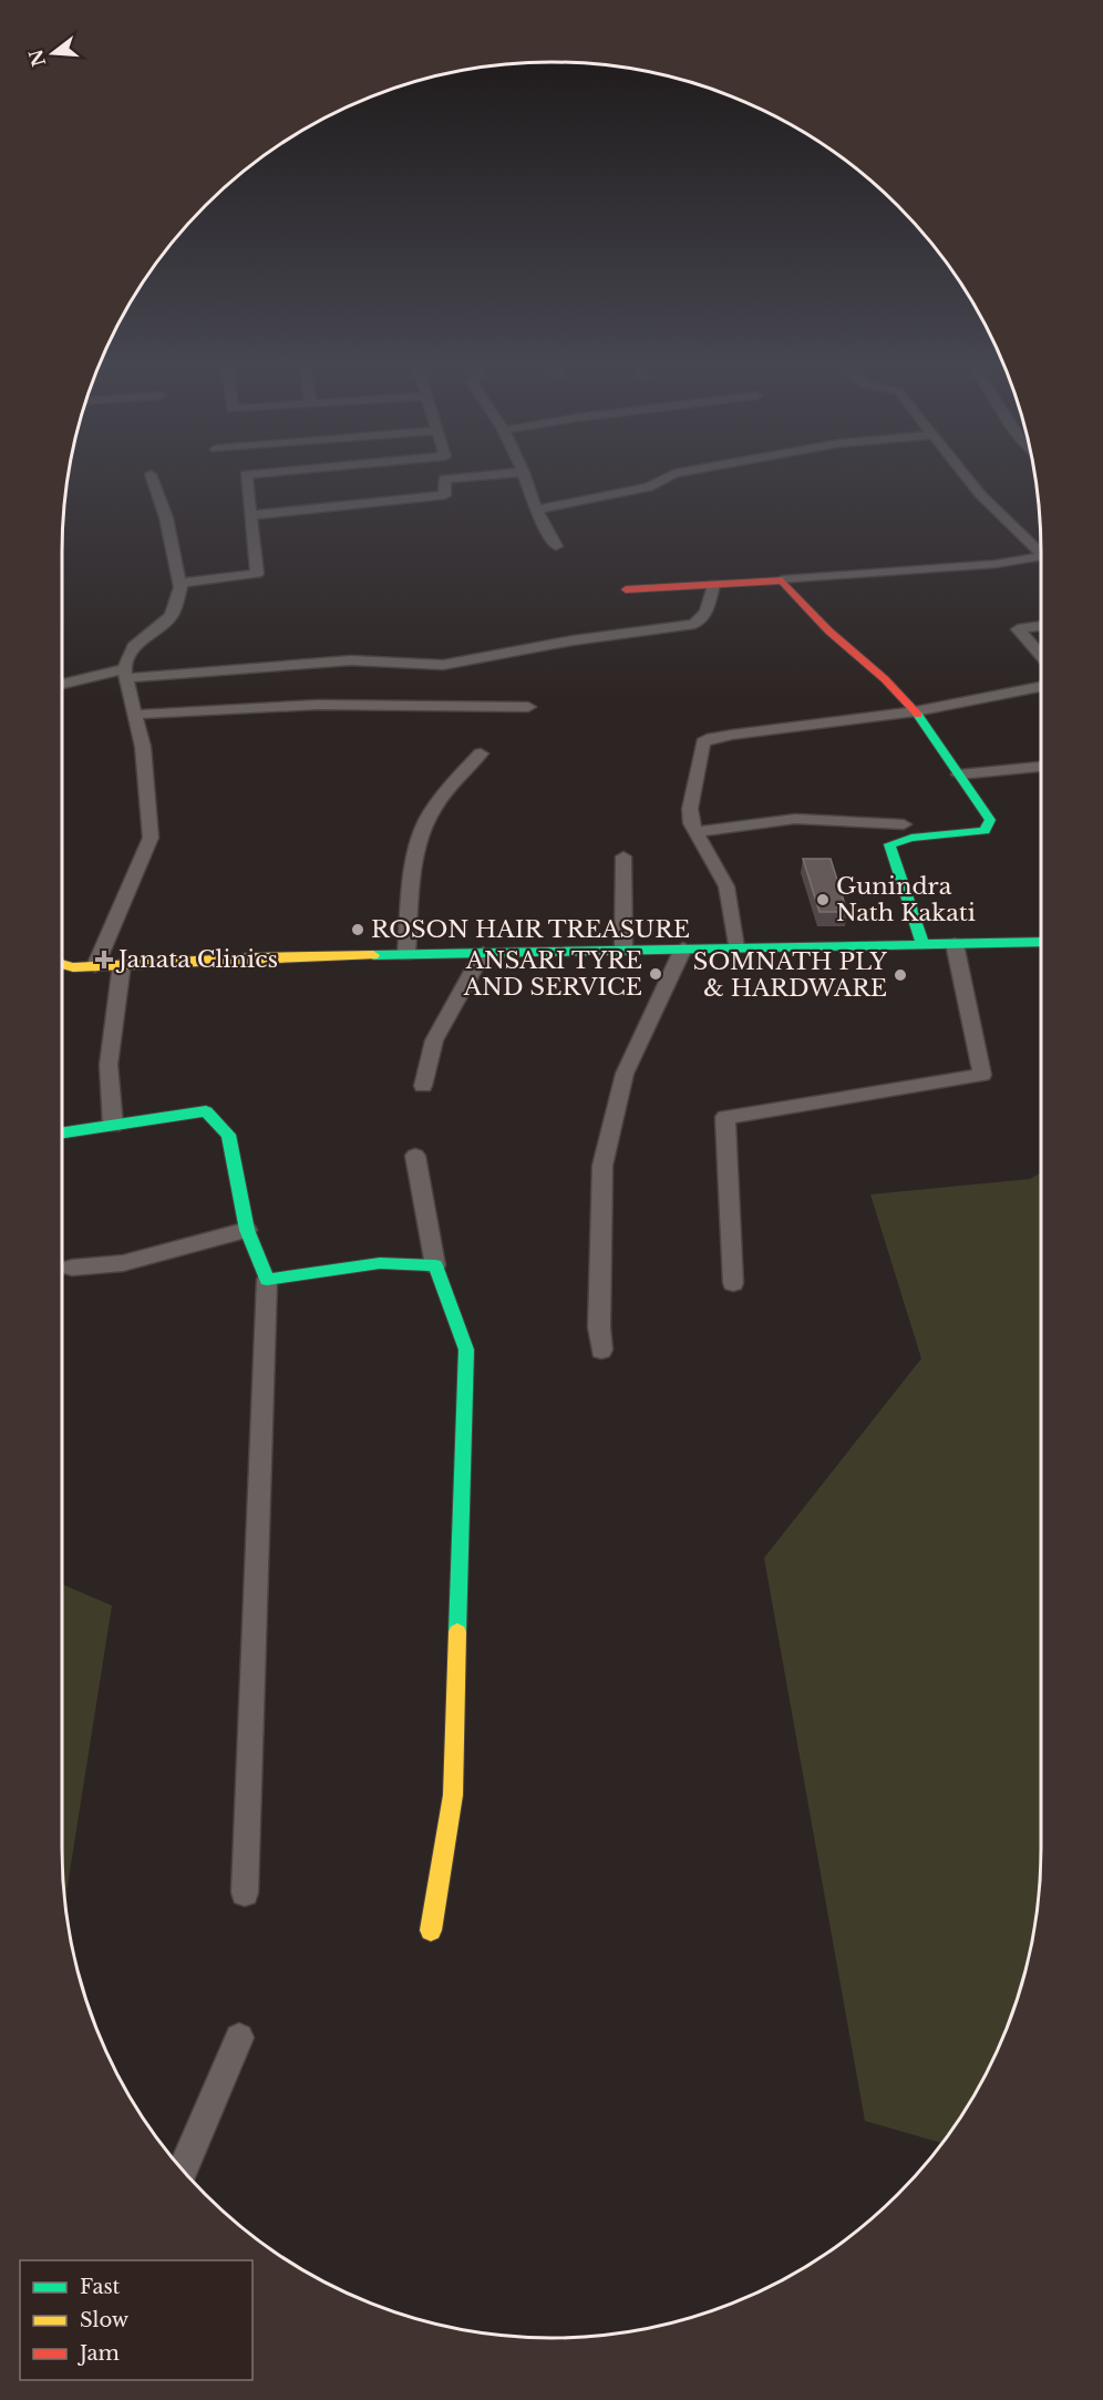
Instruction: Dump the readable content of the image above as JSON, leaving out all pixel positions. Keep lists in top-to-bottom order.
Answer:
{
  "places": {
    "other": [
      "Gunindra Nath Kakati",
      "ROSON HAIR TREASURE",
      "ANSARI TYRE AND SERVICE",
      "SOMNATH PLY & HARDWARE"
    ],
    "health": ["Janata Clinics"]
  },
  "legend": ["Fast", "Slow", "Jam"],
  "north": "left"
}
